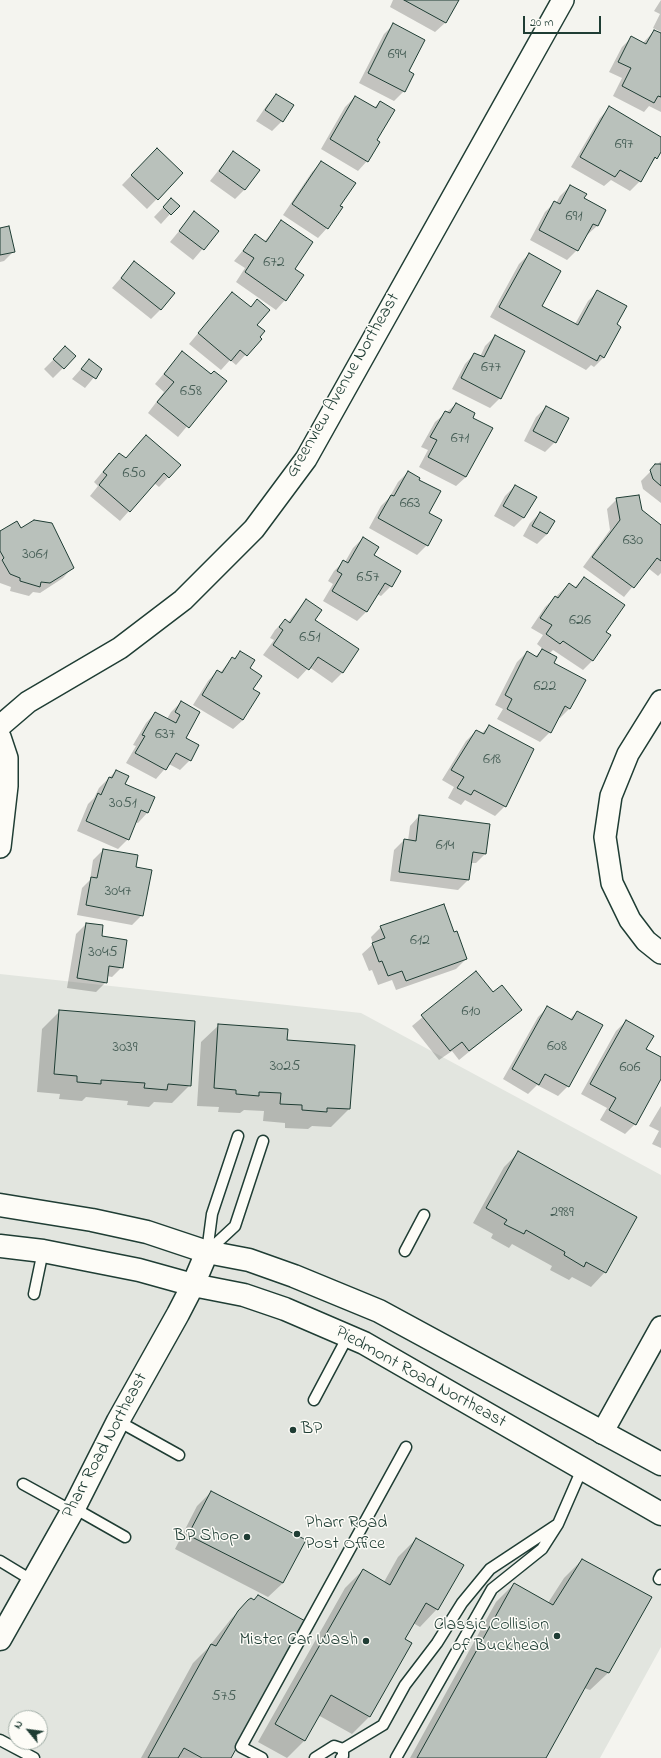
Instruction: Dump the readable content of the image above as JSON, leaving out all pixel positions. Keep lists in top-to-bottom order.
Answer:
{
  "streets": {
    "main road": ["Piedmont Road Northeast", "Pharr Road Northeast"],
    "street": ["Greenview Avenue Northeast"]
  },
  "crossings": [
    ["Piedmont Road Northeast", "Pharr Road Northeast"]
  ],
  "places": [
    "BP",
    "Pharr Road Post Office",
    "BP Shop",
    "Classic Collision of Buckhead",
    "Mister Car Wash"
  ],
  "house_numbers": [
    "694",
    "697",
    "691",
    "672",
    "677",
    "658",
    "671",
    "650",
    "663",
    "630",
    "3061",
    "657",
    "626",
    "651",
    "622",
    "637",
    "618",
    "3051",
    "614",
    "3047",
    "612",
    "3045",
    "610",
    "608",
    "3039",
    "3025",
    "606",
    "2989",
    "575"
  ],
  "scale_bar": "20 m",
  "north": "top left"
}
